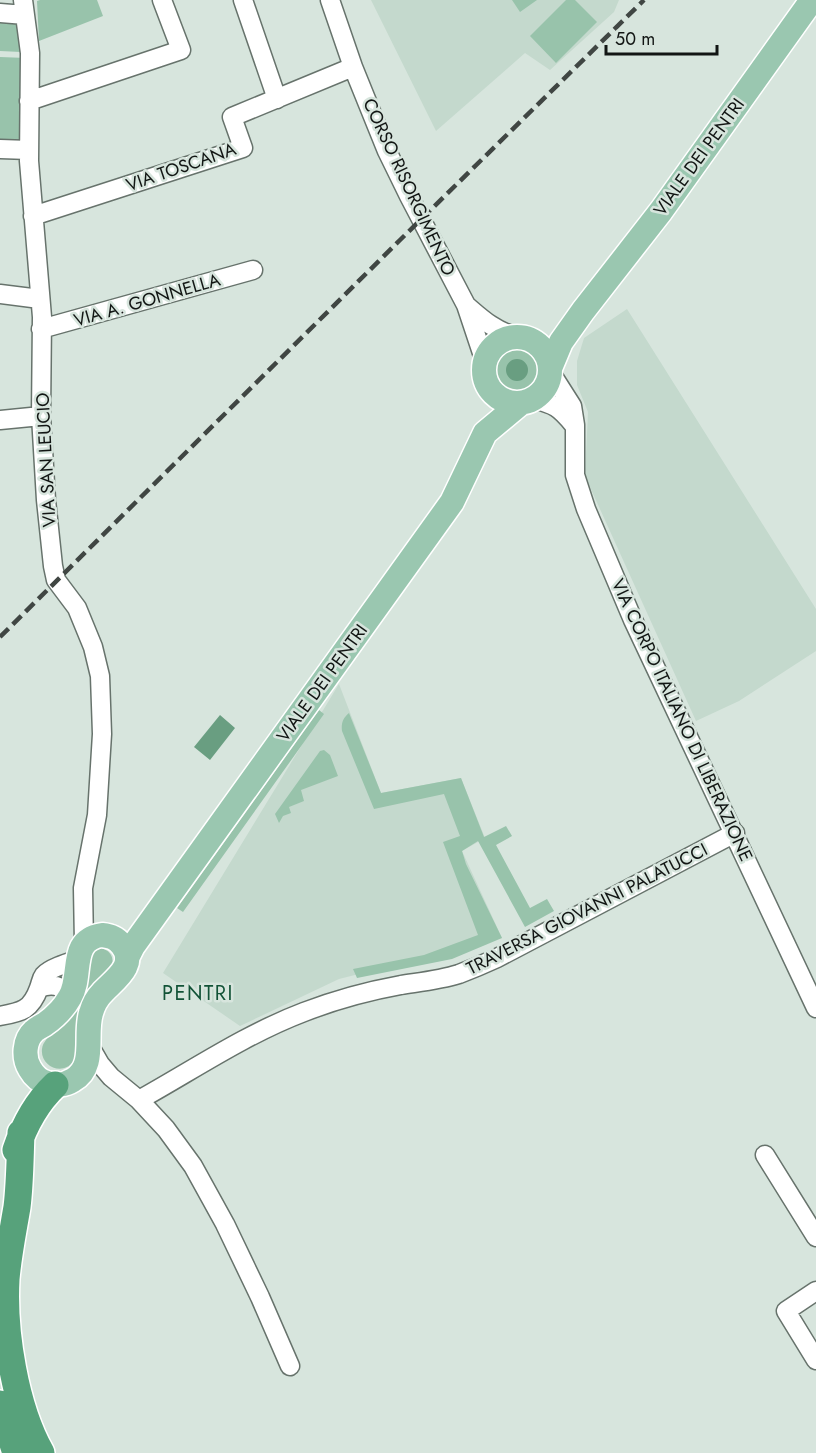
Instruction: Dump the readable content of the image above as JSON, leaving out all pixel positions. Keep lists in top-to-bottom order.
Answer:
{
  "streets": {
    "main road": ["VIALE DEI PENTRI"],
    "street": [
      "VIA TOSCANA",
      "CORSO RISORGIMENTO",
      "VIA A. GONNELLA",
      "VIA SAN LEUCIO",
      "VIA CORPO ITALIANO DI LIBERAZIONE",
      "TRAVERSA GIOVANNI PALATUCCI"
    ]
  },
  "crossings": [
    ["VIALE DEI PENTRI", "CORSO RISORGIMENTO"],
    ["VIALE DEI PENTRI", "VIA SAN LEUCIO"],
    ["VIALE DEI PENTRI", "VIA CORPO ITALIANO DI LIBERAZIONE"],
    ["VIA TOSCANA", "CORSO RISORGIMENTO"],
    ["VIA TOSCANA", "VIA SAN LEUCIO"],
    ["CORSO RISORGIMENTO", "VIA CORPO ITALIANO DI LIBERAZIONE"],
    ["VIA A. GONNELLA", "VIA SAN LEUCIO"],
    ["VIA CORPO ITALIANO DI LIBERAZIONE", "TRAVERSA GIOVANNI PALATUCCI"]
  ],
  "districts": ["PENTRI"],
  "scale_bar": "50 m"
}
